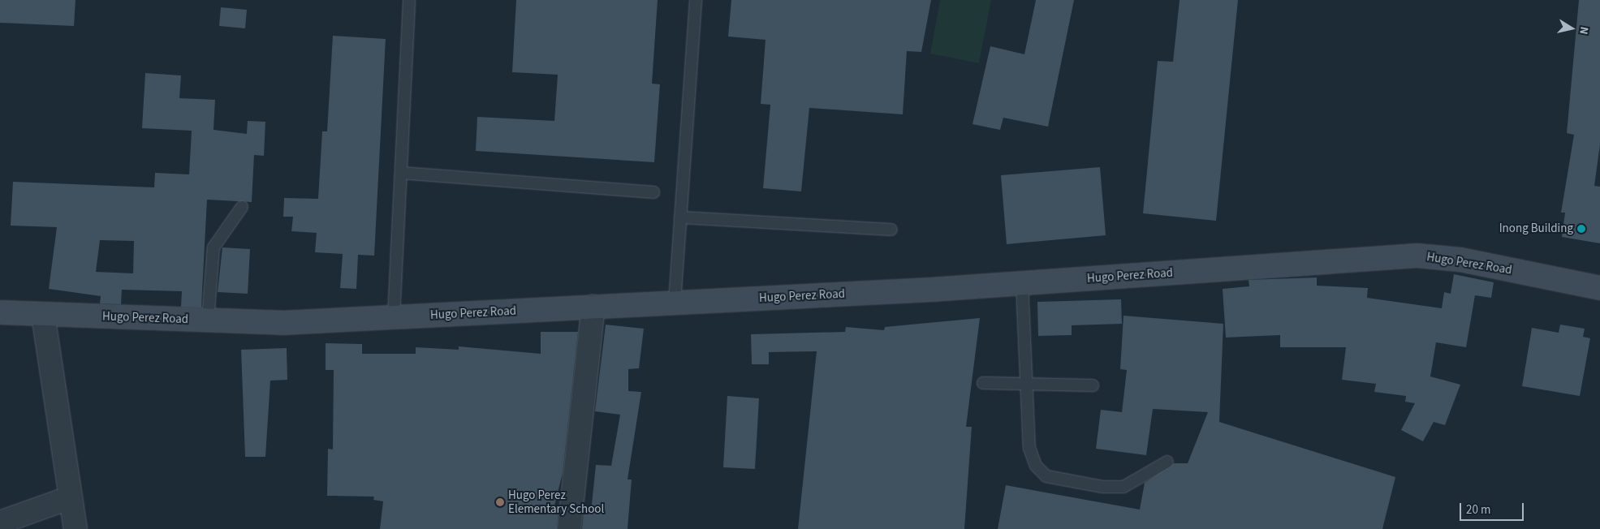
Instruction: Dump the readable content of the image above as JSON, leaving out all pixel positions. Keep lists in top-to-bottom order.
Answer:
{
  "streets": {
    "street": ["Hugo Perez Road"]
  },
  "places": ["Inong Building", "Hugo Perez Elementary School"],
  "scale_bar": "20 m",
  "north": "right"
}
